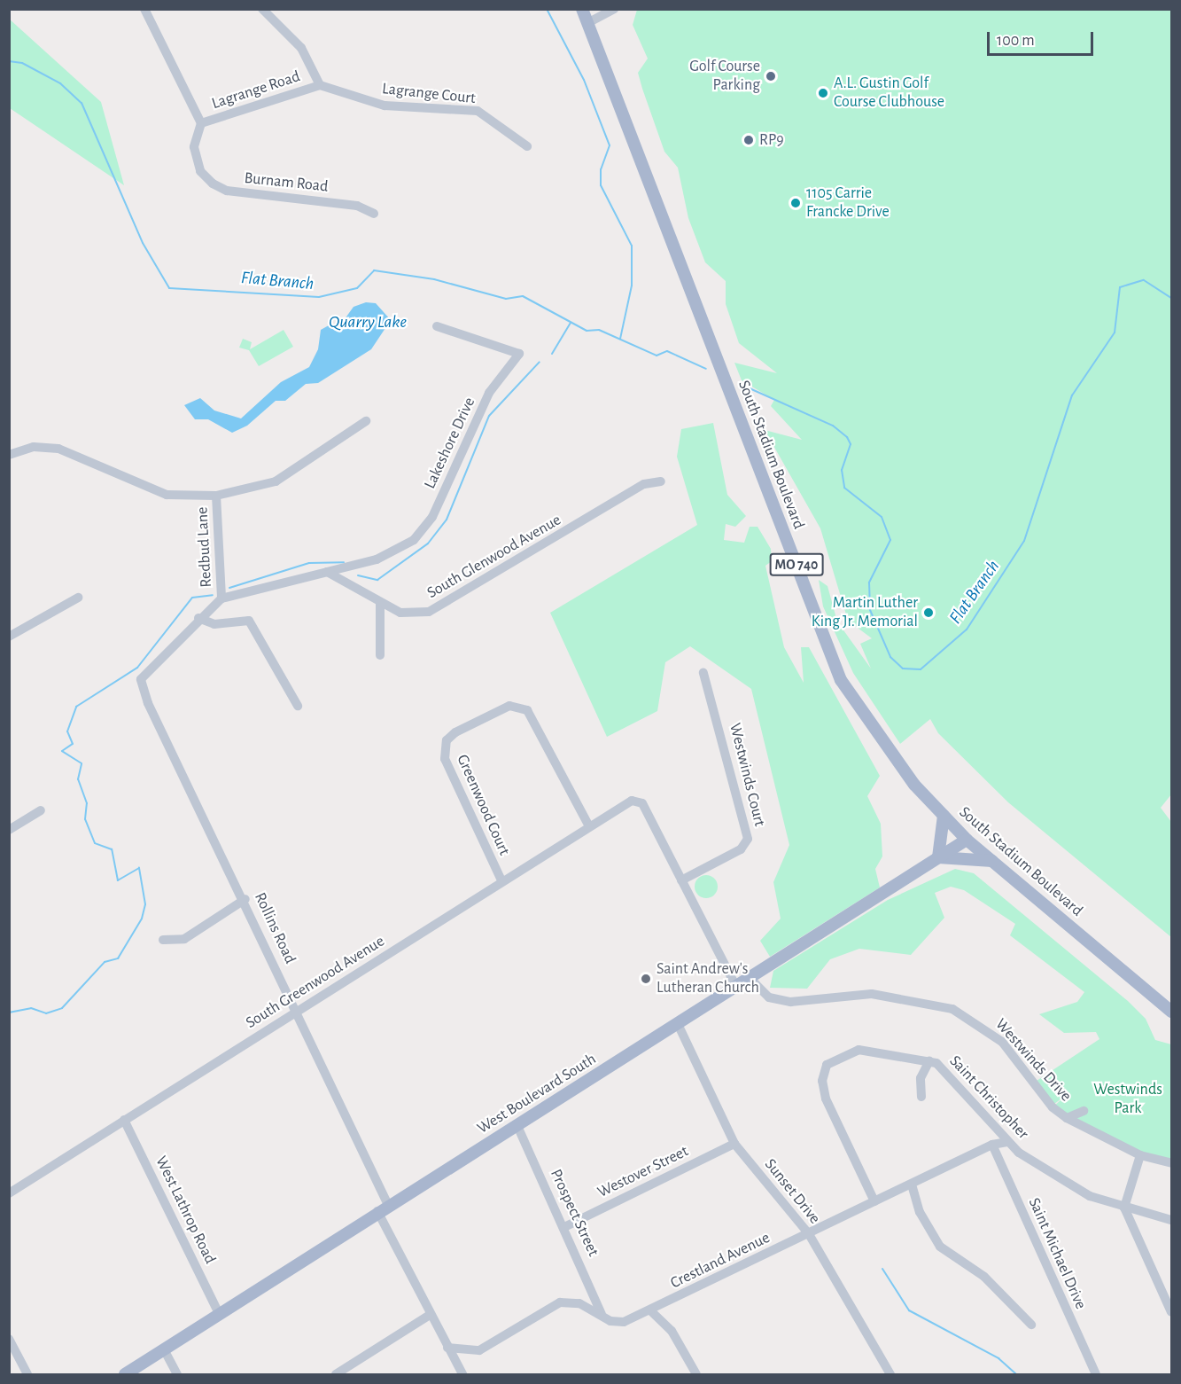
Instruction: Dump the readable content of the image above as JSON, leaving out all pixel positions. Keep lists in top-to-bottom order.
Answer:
{
  "streets": {
    "main road": ["South Stadium Boulevard", "MO 740", "West Boulevard South"],
    "street": [
      "Lagrange Road",
      "Lagrange Court",
      "Burnam Road",
      "Lakeshore Drive",
      "Redbud Lane",
      "South Glenwood Avenue",
      "Westwinds Court",
      "Greenwood Court",
      "Rollins Road",
      "South Greenwood Avenue",
      "Westwinds Drive",
      "Saint Christopher",
      "Westover Street",
      "Sunset Drive",
      "West Lathrop Road",
      "Prospect Street",
      "Saint Michael Drive",
      "Crestland Avenue"
    ]
  },
  "crossings": [
    ["Lagrange Road", "Lagrange Court"],
    ["Lagrange Road", "Burnam Road"],
    ["Lakeshore Drive", "South Glenwood Avenue"],
    ["South Stadium Boulevard", "West Boulevard South"],
    ["Westwinds Court", "South Greenwood Avenue"],
    ["Greenwood Court", "South Greenwood Avenue"],
    ["Rollins Road", "South Greenwood Avenue"],
    ["Rollins Road", "West Boulevard South"],
    ["Rollins Road", "Crestland Avenue"],
    ["South Greenwood Avenue", "West Lathrop Road"],
    ["Westwinds Drive", "West Boulevard South"],
    ["West Boulevard South", "Sunset Drive"],
    ["West Boulevard South", "West Lathrop Road"],
    ["West Boulevard South", "Prospect Street"],
    ["Saint Christopher", "Crestland Avenue"],
    ["Westover Street", "Sunset Drive"],
    ["Westover Street", "Prospect Street"],
    ["Sunset Drive", "Crestland Avenue"],
    ["Prospect Street", "Crestland Avenue"],
    ["Saint Michael Drive", "Crestland Avenue"]
  ],
  "water": ["Flat Branch", "Quarry Lake"],
  "parks": ["Westwinds Park"],
  "places": [
    "Golf Course Parking",
    "A.L. Gustin Golf Course Clubhouse",
    "RP9",
    "1105 Carrie Francke Drive",
    "Martin Luther King Jr. Memorial",
    "Saint Andrew's Lutheran Church"
  ],
  "scale_bar": "100 m"
}
